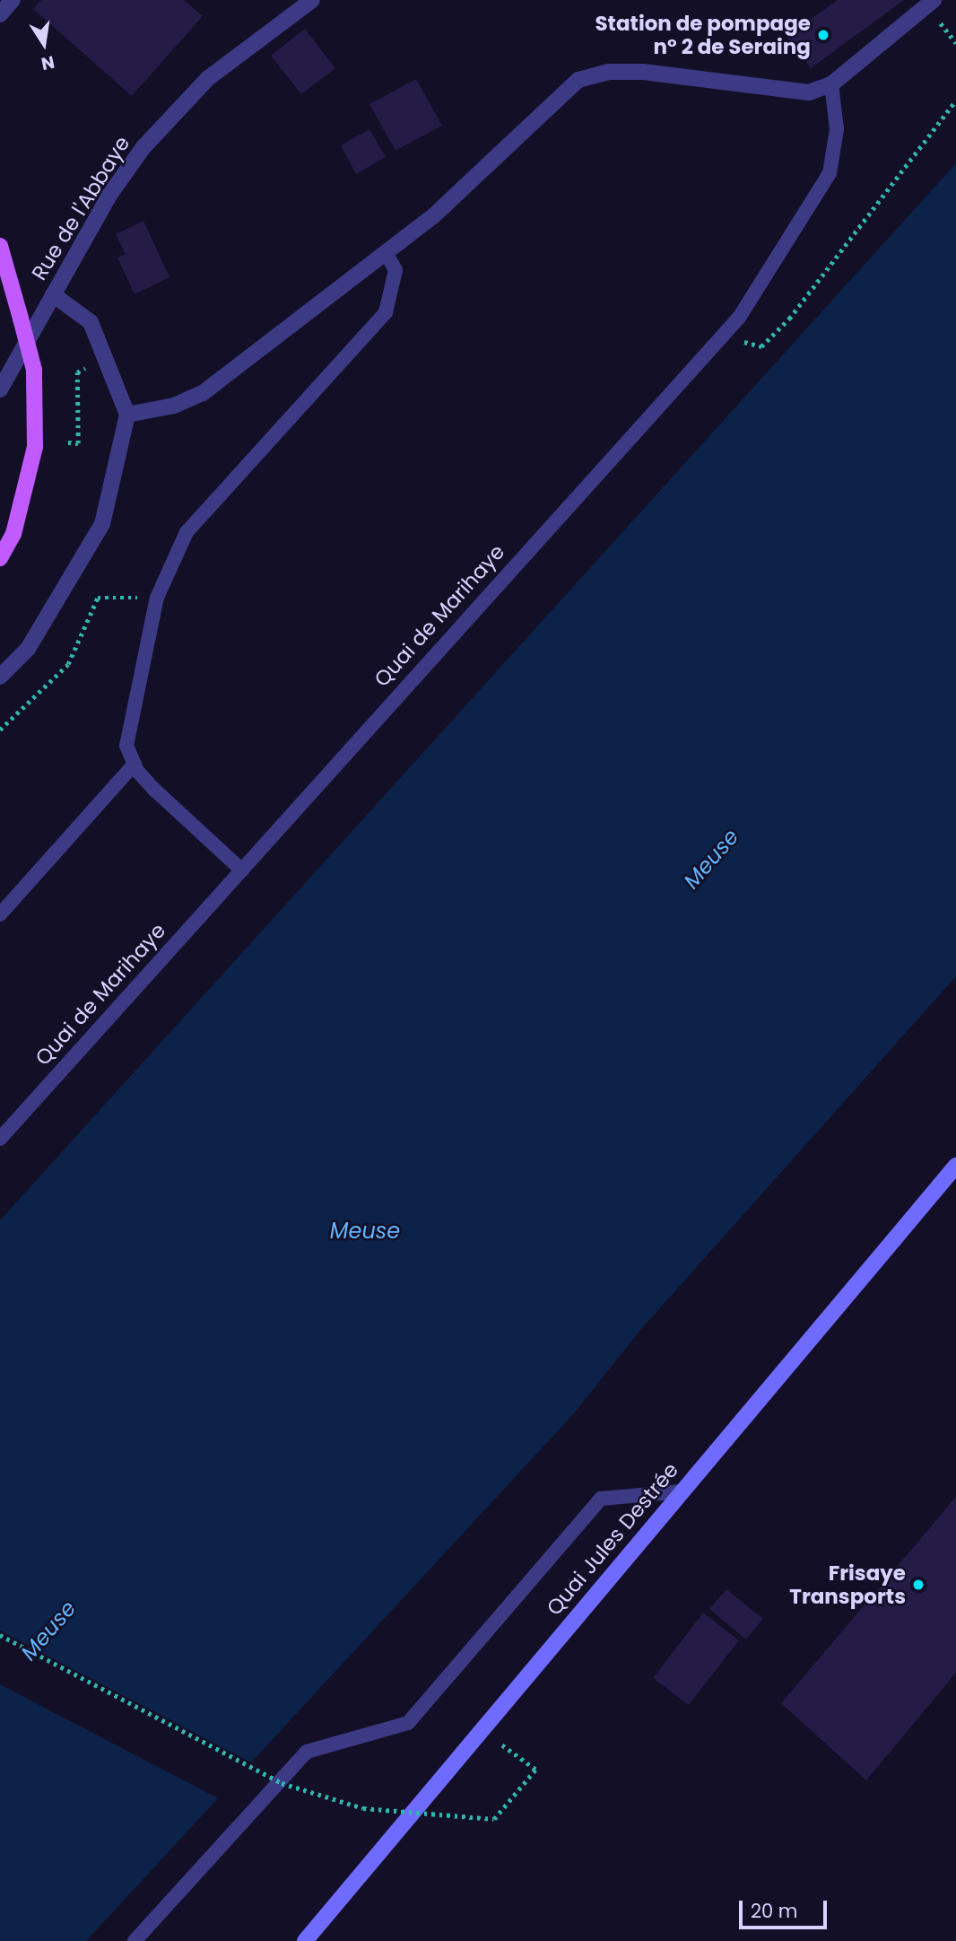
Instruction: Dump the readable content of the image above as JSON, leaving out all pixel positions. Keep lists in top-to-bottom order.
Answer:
{
  "streets": {
    "main road": ["Quai Jules Destrée"],
    "street": ["Rue de l'Abbaye"],
    "lane": ["Quai de Marihaye"]
  },
  "water": ["Meuse"],
  "places": ["Station de pompage n° 2 de Seraing", "Frisaye Transports"],
  "scale_bar": "20 m",
  "north": "bottom"
}
